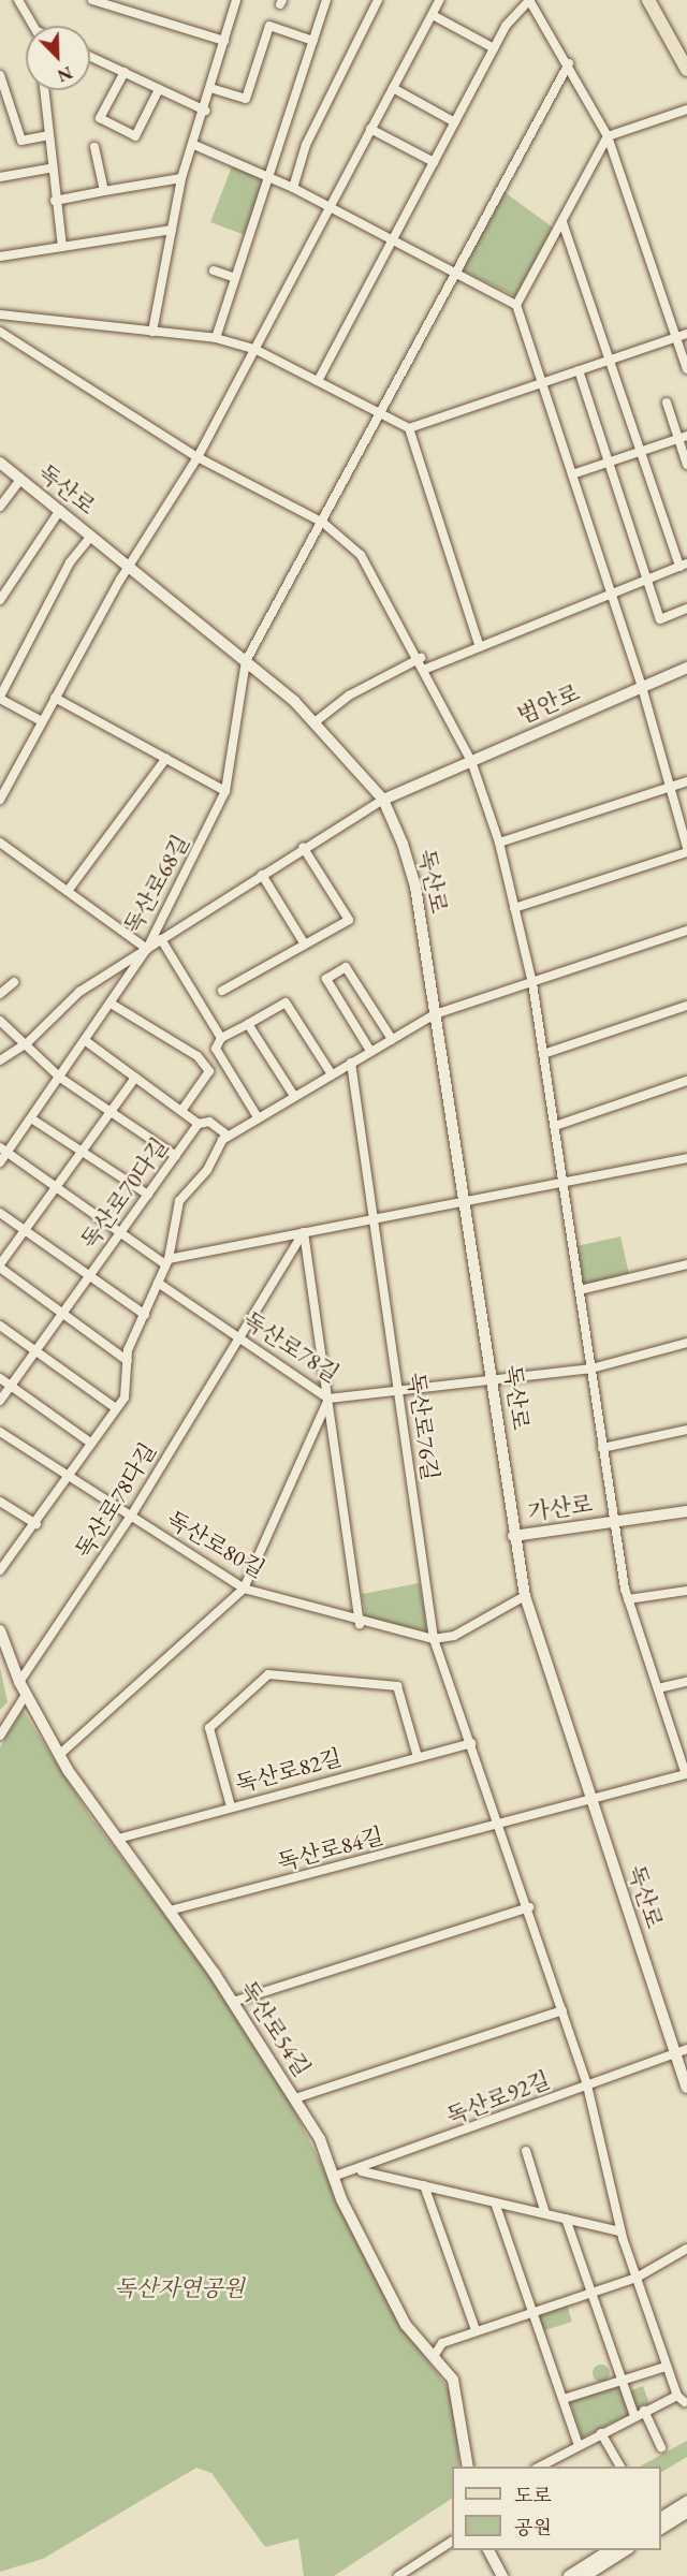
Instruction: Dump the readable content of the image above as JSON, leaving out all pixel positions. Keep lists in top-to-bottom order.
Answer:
{
  "streets": {
    "main road": [
      "독산로",
      "범안로",
      "가산로",
      "독산로54길"
    ],
    "street": [
      "독산로68길",
      "독산로70다길",
      "독산로78길",
      "독산로76길",
      "독산로78다길",
      "독산로80길",
      "독산로82길",
      "독산로84길",
      "독산로92길"
    ]
  },
  "crossings": [
    ["독산로", "범안로"],
    ["독산로", "독산로68길"],
    ["독산로", "독산로78길"],
    ["독산로", "가산로"],
    ["독산로", "독산로80길"],
    ["독산로", "독산로84길"],
    ["독산로", "독산로92길"],
    ["독산로78길", "독산로76길"],
    ["독산로78길", "독산로78다길"],
    ["독산로76길", "독산로80길"],
    ["독산로78다길", "독산로80길"],
    ["독산로78다길", "독산로54길"],
    ["가산로", "독산로84길"],
    ["독산로82길", "독산로54길"],
    ["독산로84길", "독산로54길"],
    ["독산로54길", "독산로92길"]
  ],
  "parks": ["독산자연공원"],
  "legend": ["도로", "공원"],
  "north": "bottom right"
}
